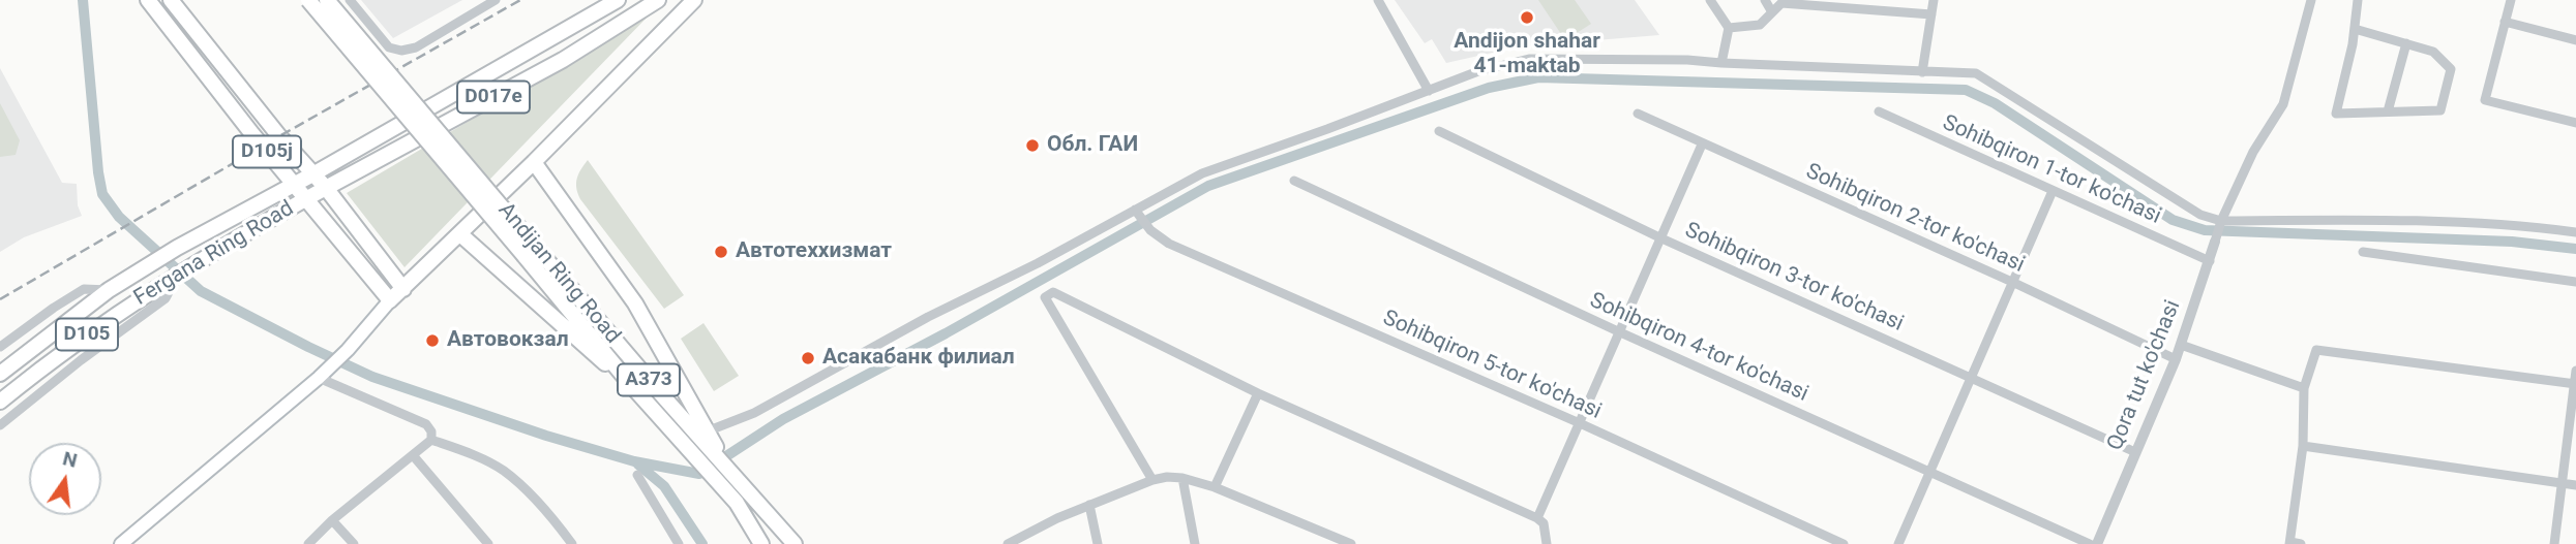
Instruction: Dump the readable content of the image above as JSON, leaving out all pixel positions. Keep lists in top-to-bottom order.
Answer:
{
  "streets": {
    "main road": [
      "D017e",
      "D105j",
      "Fergana Ring Road",
      "Andijan Ring Road",
      "D105",
      "A373"
    ],
    "street": [
      "Sohibqiron 1-tor ko'chasi",
      "Sohibqiron 2-tor ko'chasi",
      "Sohibqiron 3-tor ko'chasi",
      "Sohibqiron 4-tor ko'chasi",
      "Sohibqiron 5-tor ko'chasi",
      "Qora tut ko'chasi"
    ]
  },
  "crossings": [
    ["D017e", "D105j"],
    ["D017e", "Fergana Ring Road"],
    ["D105j", "Fergana Ring Road"],
    ["Sohibqiron 1-tor ko'chasi", "Qora tut ko'chasi"],
    ["Sohibqiron 2-tor ko'chasi", "Qora tut ko'chasi"],
    ["Sohibqiron 3-tor ko'chasi", "Qora tut ko'chasi"]
  ],
  "places": [
    "Andijon shahar 41-maktab",
    "Обл. ГАИ",
    "Автотеххизмат",
    "Автовокзал",
    "Асакабанк филиал"
  ],
  "north": "top"
}
